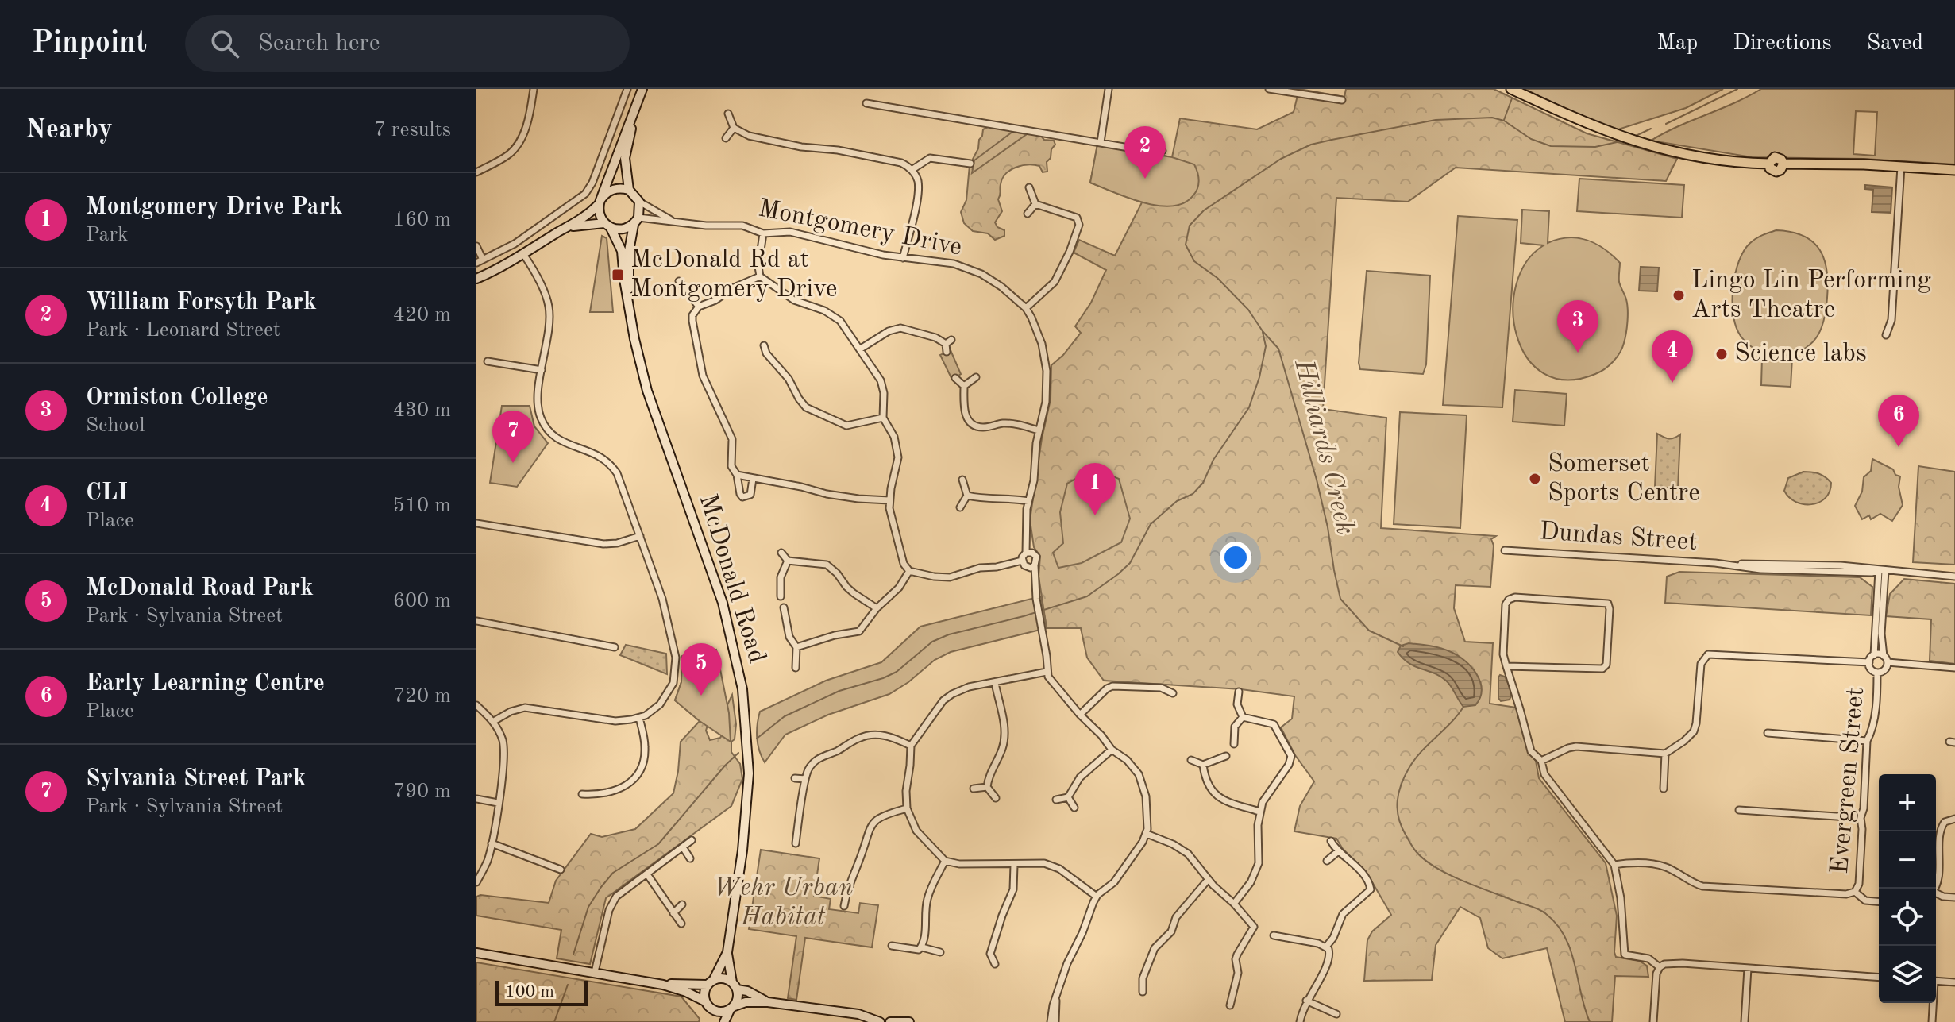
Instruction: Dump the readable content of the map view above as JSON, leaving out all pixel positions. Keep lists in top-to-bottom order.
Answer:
{
  "streets": {
    "main road": ["McDonald Road"],
    "street": ["Montgomery Drive", "Dundas Street", "Evergreen Street"]
  },
  "crossings": [
    ["Montgomery Drive", "McDonald Road"]
  ],
  "water": ["Hilliards Creek"],
  "parks": ["Wehr Urban Habitat"],
  "places": {
    "transit": ["McDonald Rd at Montgomery Drive"],
    "other": ["Lingo Lin Performing Arts Theatre", "Science labs", "Somerset Sports Centre"]
  },
  "scale_bar": "100 m",
  "page": {
    "header": "Pinpoint",
    "search": "Search here",
    "nav": ["Map", "Directions", "Saved"],
    "heading": ["Nearby", "7 results"],
    "pins": [
      "2",
      "3",
      "4",
      "6",
      "7",
      "1",
      "5"
    ],
    "list": [
      {
        "mark": "1",
        "name": "Montgomery Drive Park",
        "note": "Park",
        "value": "160 m"
      },
      {
        "mark": "2",
        "name": "William Forsyth Park",
        "note": "Park · Leonard Street",
        "value": "420 m"
      },
      {
        "mark": "3",
        "name": "Ormiston College",
        "note": "School",
        "value": "430 m"
      },
      {
        "mark": "4",
        "name": "CLI",
        "note": "Place",
        "value": "510 m"
      },
      {
        "mark": "5",
        "name": "McDonald Road Park",
        "note": "Park · Sylvania Street",
        "value": "600 m"
      },
      {
        "mark": "6",
        "name": "Early Learning Centre",
        "note": "Place",
        "value": "720 m"
      },
      {
        "mark": "7",
        "name": "Sylvania Street Park",
        "note": "Park · Sylvania Street",
        "value": "790 m"
      }
    ],
    "map_buttons": ["+", "−"],
    "scale": "100 m"
  }
}
